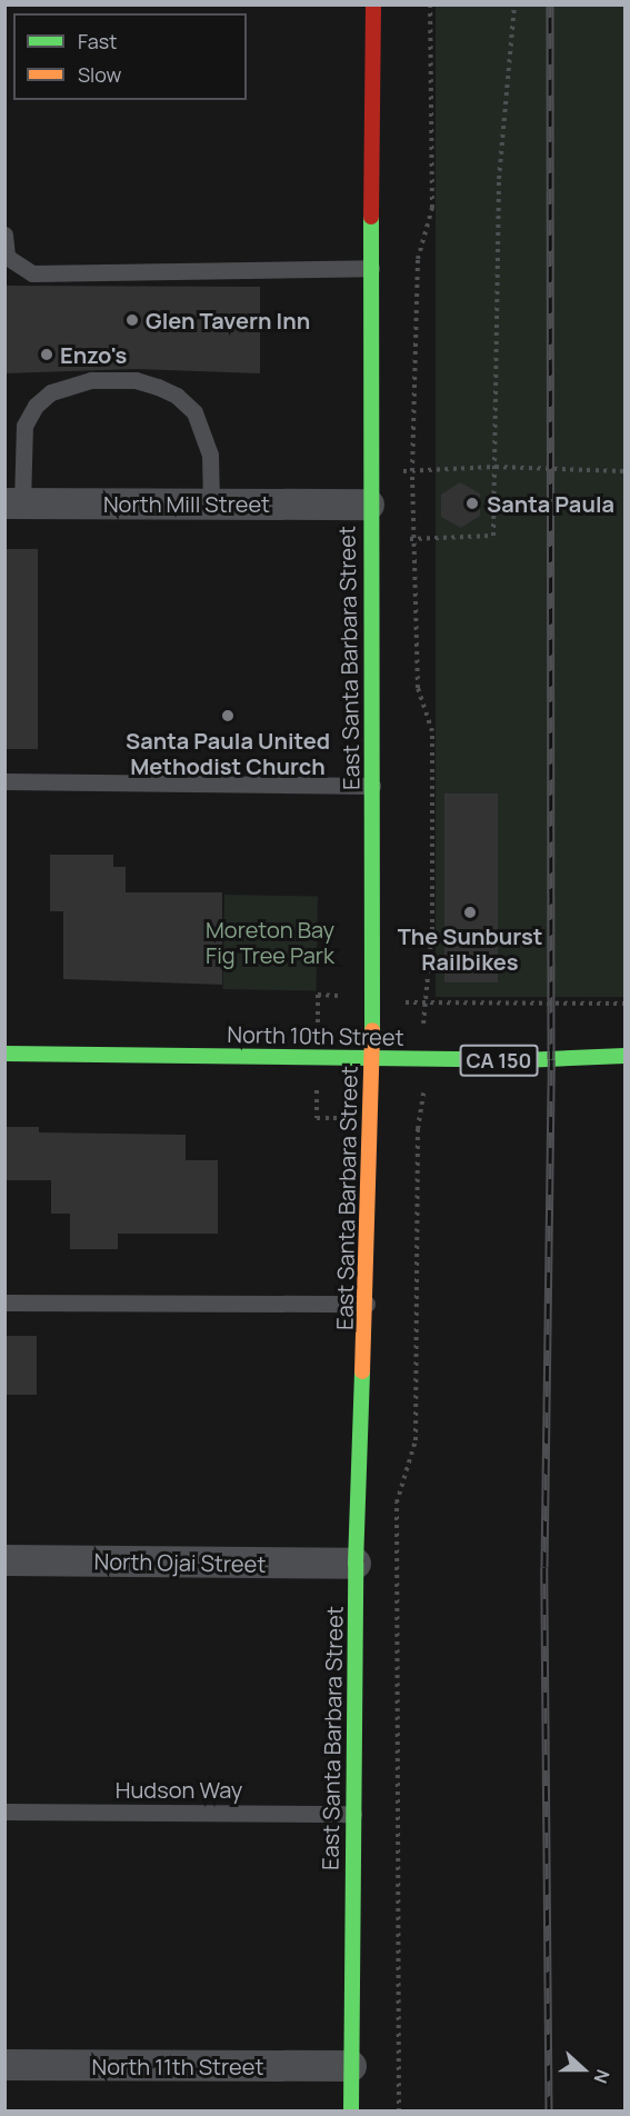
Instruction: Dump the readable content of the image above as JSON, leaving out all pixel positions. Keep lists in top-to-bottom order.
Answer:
{
  "streets": {
    "street": [
      "North Mill Street",
      "East Santa Barbara Street",
      "North 10th Street",
      "CA 150",
      "North Ojai Street",
      "North 11th Street"
    ],
    "lane": ["Hudson Way"]
  },
  "crossings": [
    ["North Mill Street", "East Santa Barbara Street"],
    ["East Santa Barbara Street", "North 10th Street"],
    ["East Santa Barbara Street", "North Ojai Street"],
    ["East Santa Barbara Street", "Hudson Way"],
    ["East Santa Barbara Street", "North 11th Street"]
  ],
  "parks": ["Moreton Bay Fig Tree Park"],
  "places": [
    "Glen Tavern Inn",
    "Enzo's",
    "Santa Paula",
    "Santa Paula United Methodist Church",
    "The Sunburst Railbikes"
  ],
  "legend": ["Fast", "Slow"],
  "north": "right"
}
